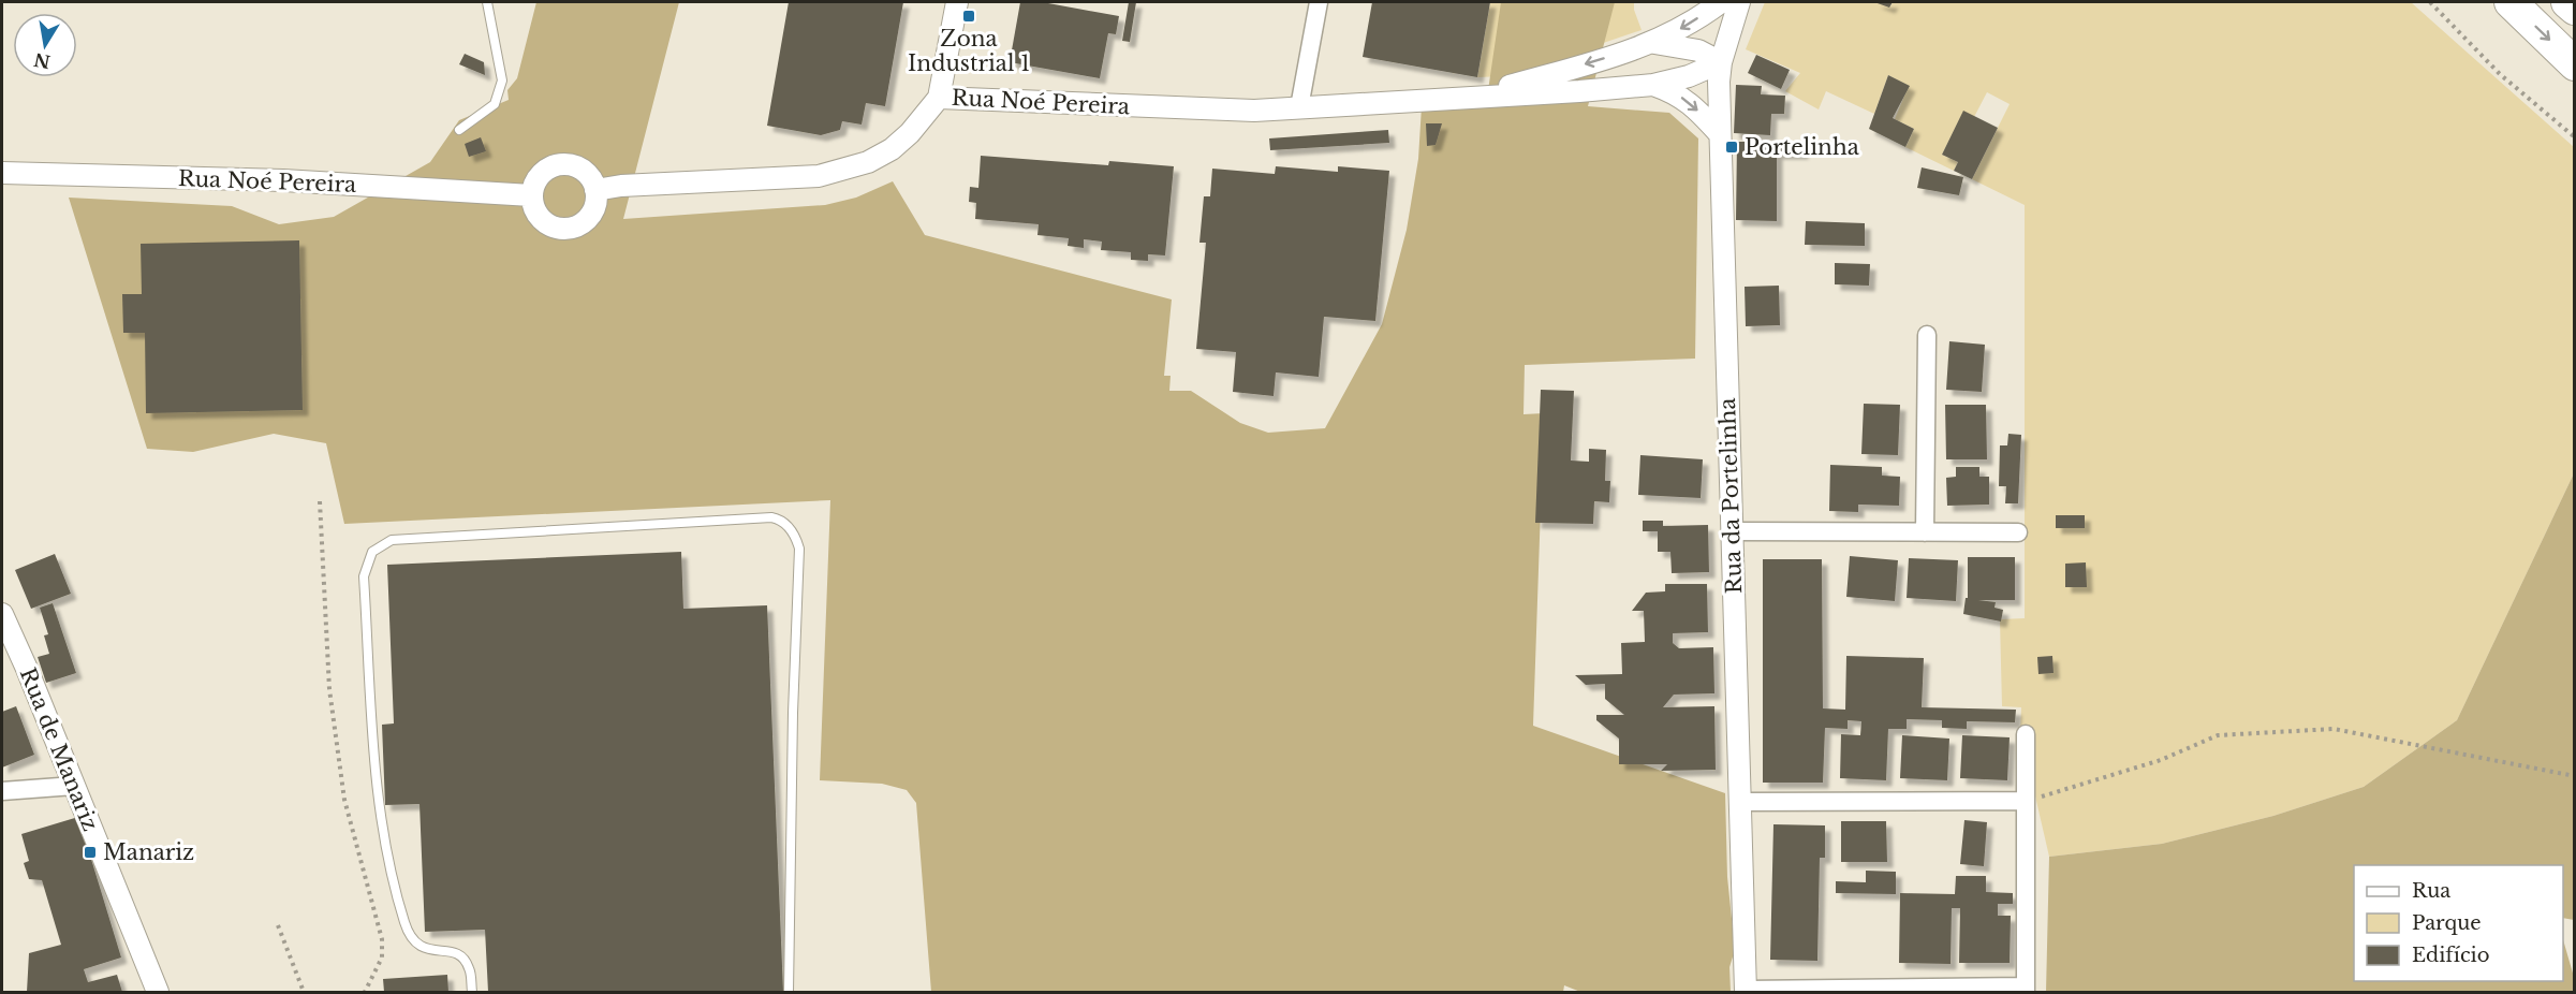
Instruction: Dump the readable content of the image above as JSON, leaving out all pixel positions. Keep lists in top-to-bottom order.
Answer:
{
  "streets": {
    "street": ["Rua Noé Pereira", "Rua da Portelinha", "Rua de Manariz"]
  },
  "crossings": [
    ["Rua Noé Pereira", "Rua da Portelinha"]
  ],
  "places": {
    "transit": ["Zona Industrial 1", "Portelinha", "Manariz"]
  },
  "legend": ["Rua", "Parque", "Edifício"],
  "north": "bottom"
}
